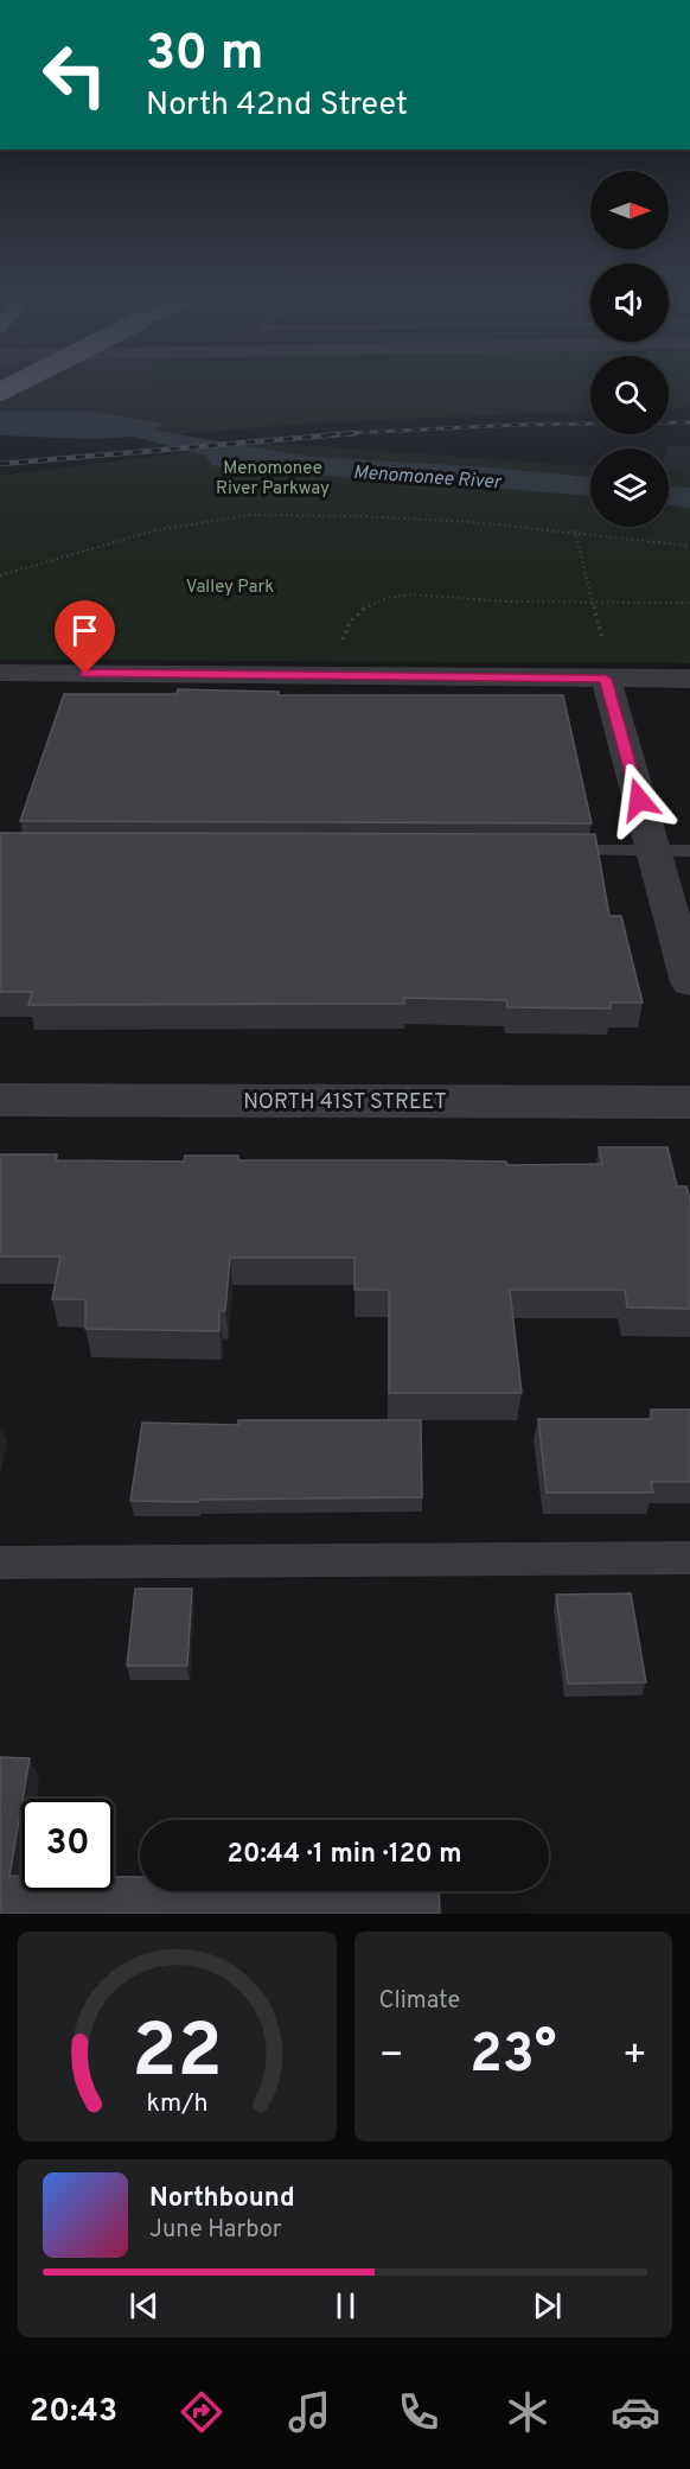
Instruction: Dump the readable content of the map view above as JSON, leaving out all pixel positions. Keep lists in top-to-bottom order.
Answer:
{
  "streets": {
    "street": ["NORTH 41ST STREET"]
  },
  "water": ["Menomonee River"],
  "parks": ["Menomonee River Parkway", "Valley Park"],
  "north": "right",
  "page": {
    "turn": ["30 m", "North 42nd Street"],
    "limit": "30",
    "trip": "20:44 · 1 min · 120 m",
    "tile": "Climate",
    "heat": ["−", "23°", "+"],
    "song": ["Northbound", "June Harbor"],
    "tabs": "20:43",
    "gauge": ["22", "km/h"]
  }
}
